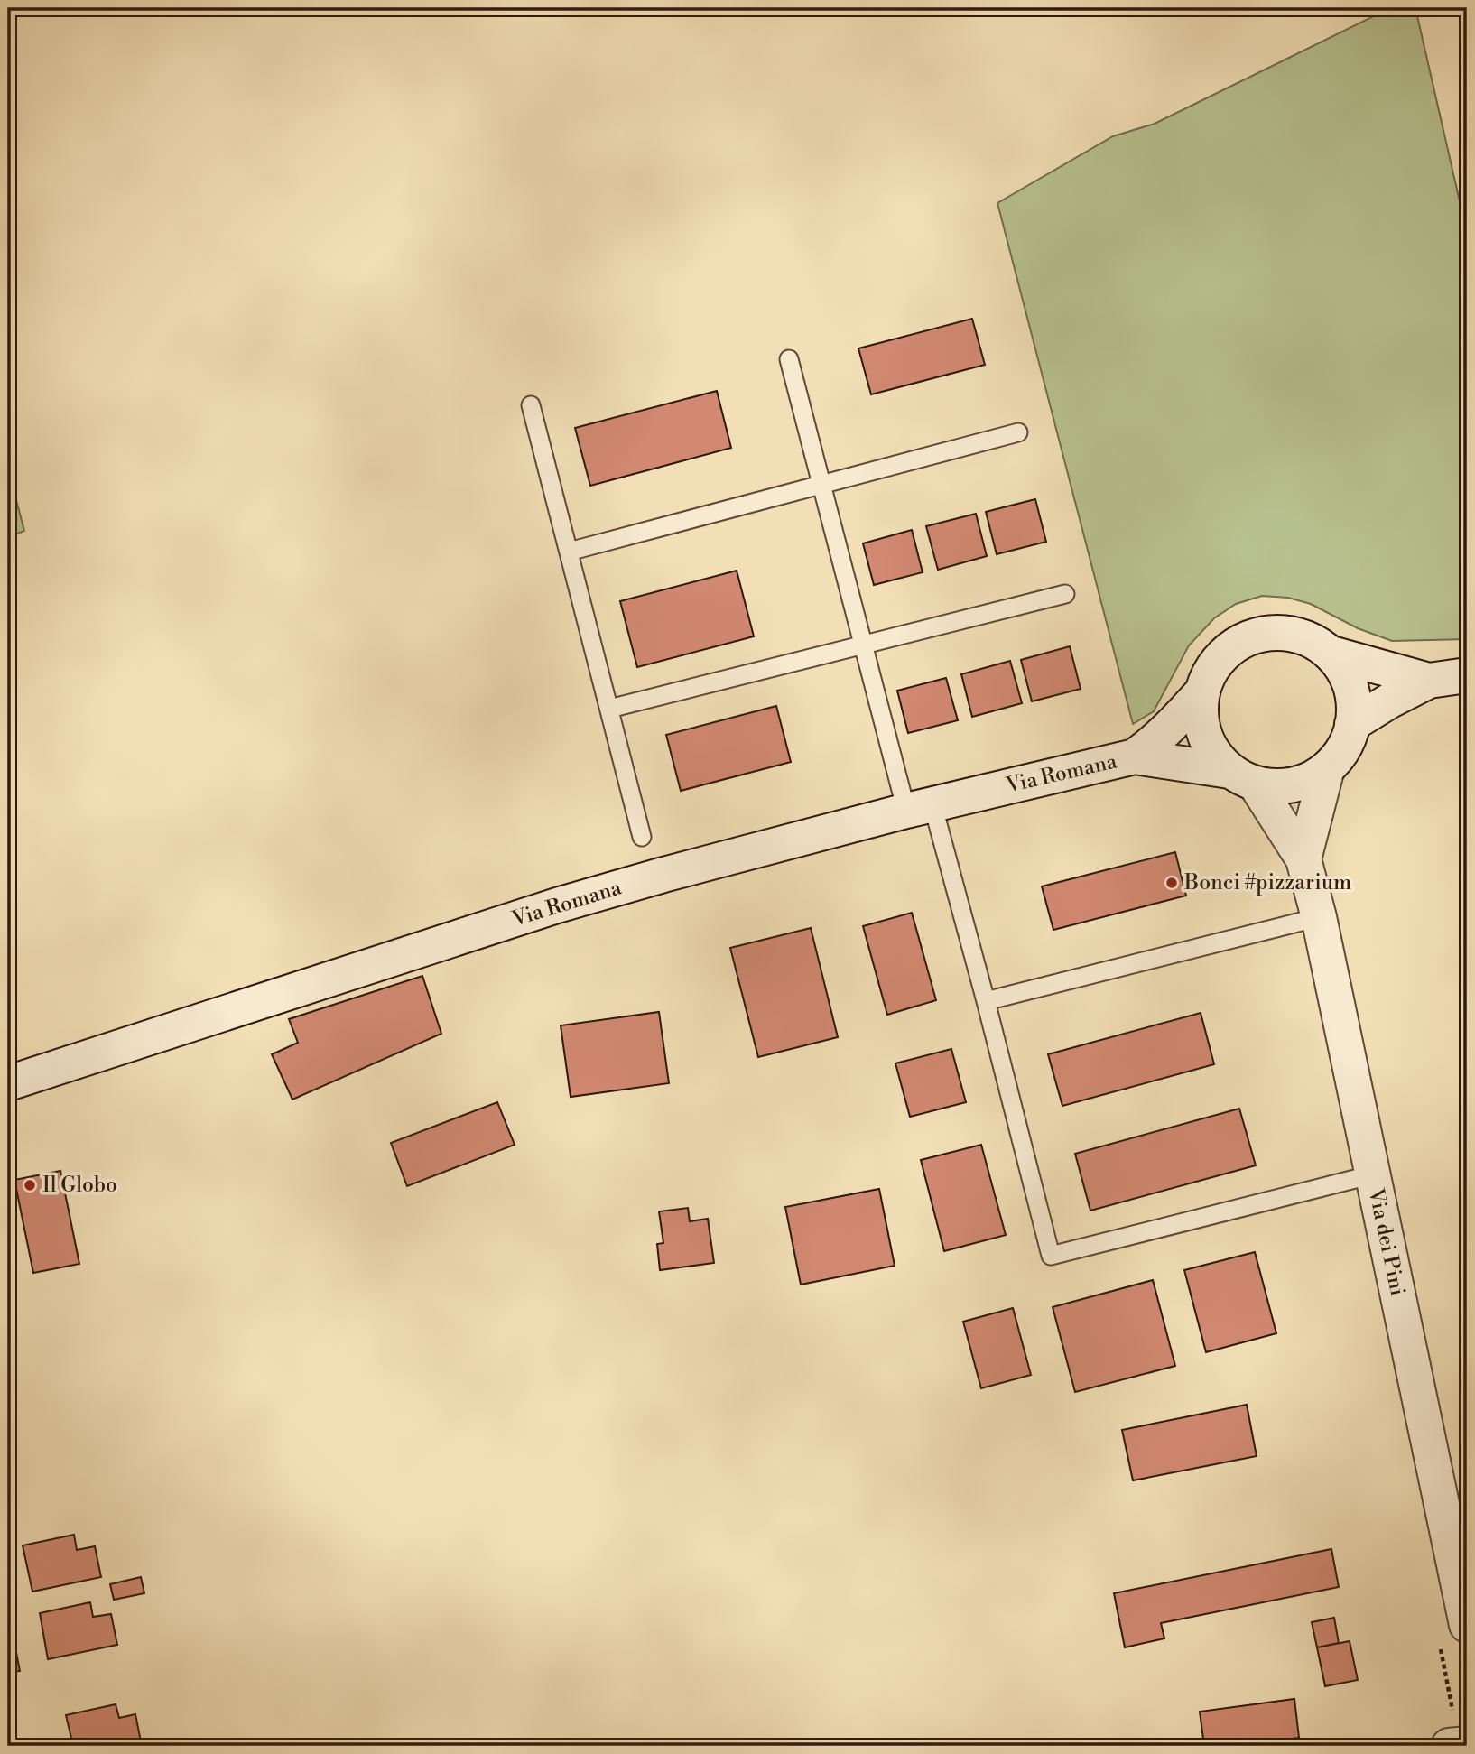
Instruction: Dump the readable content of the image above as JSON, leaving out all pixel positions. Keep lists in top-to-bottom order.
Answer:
{
  "streets": {
    "main road": ["Via Romana", "Via dei Pini"]
  },
  "places": ["Bonci #pizzarium", "Il Globo"]
}
